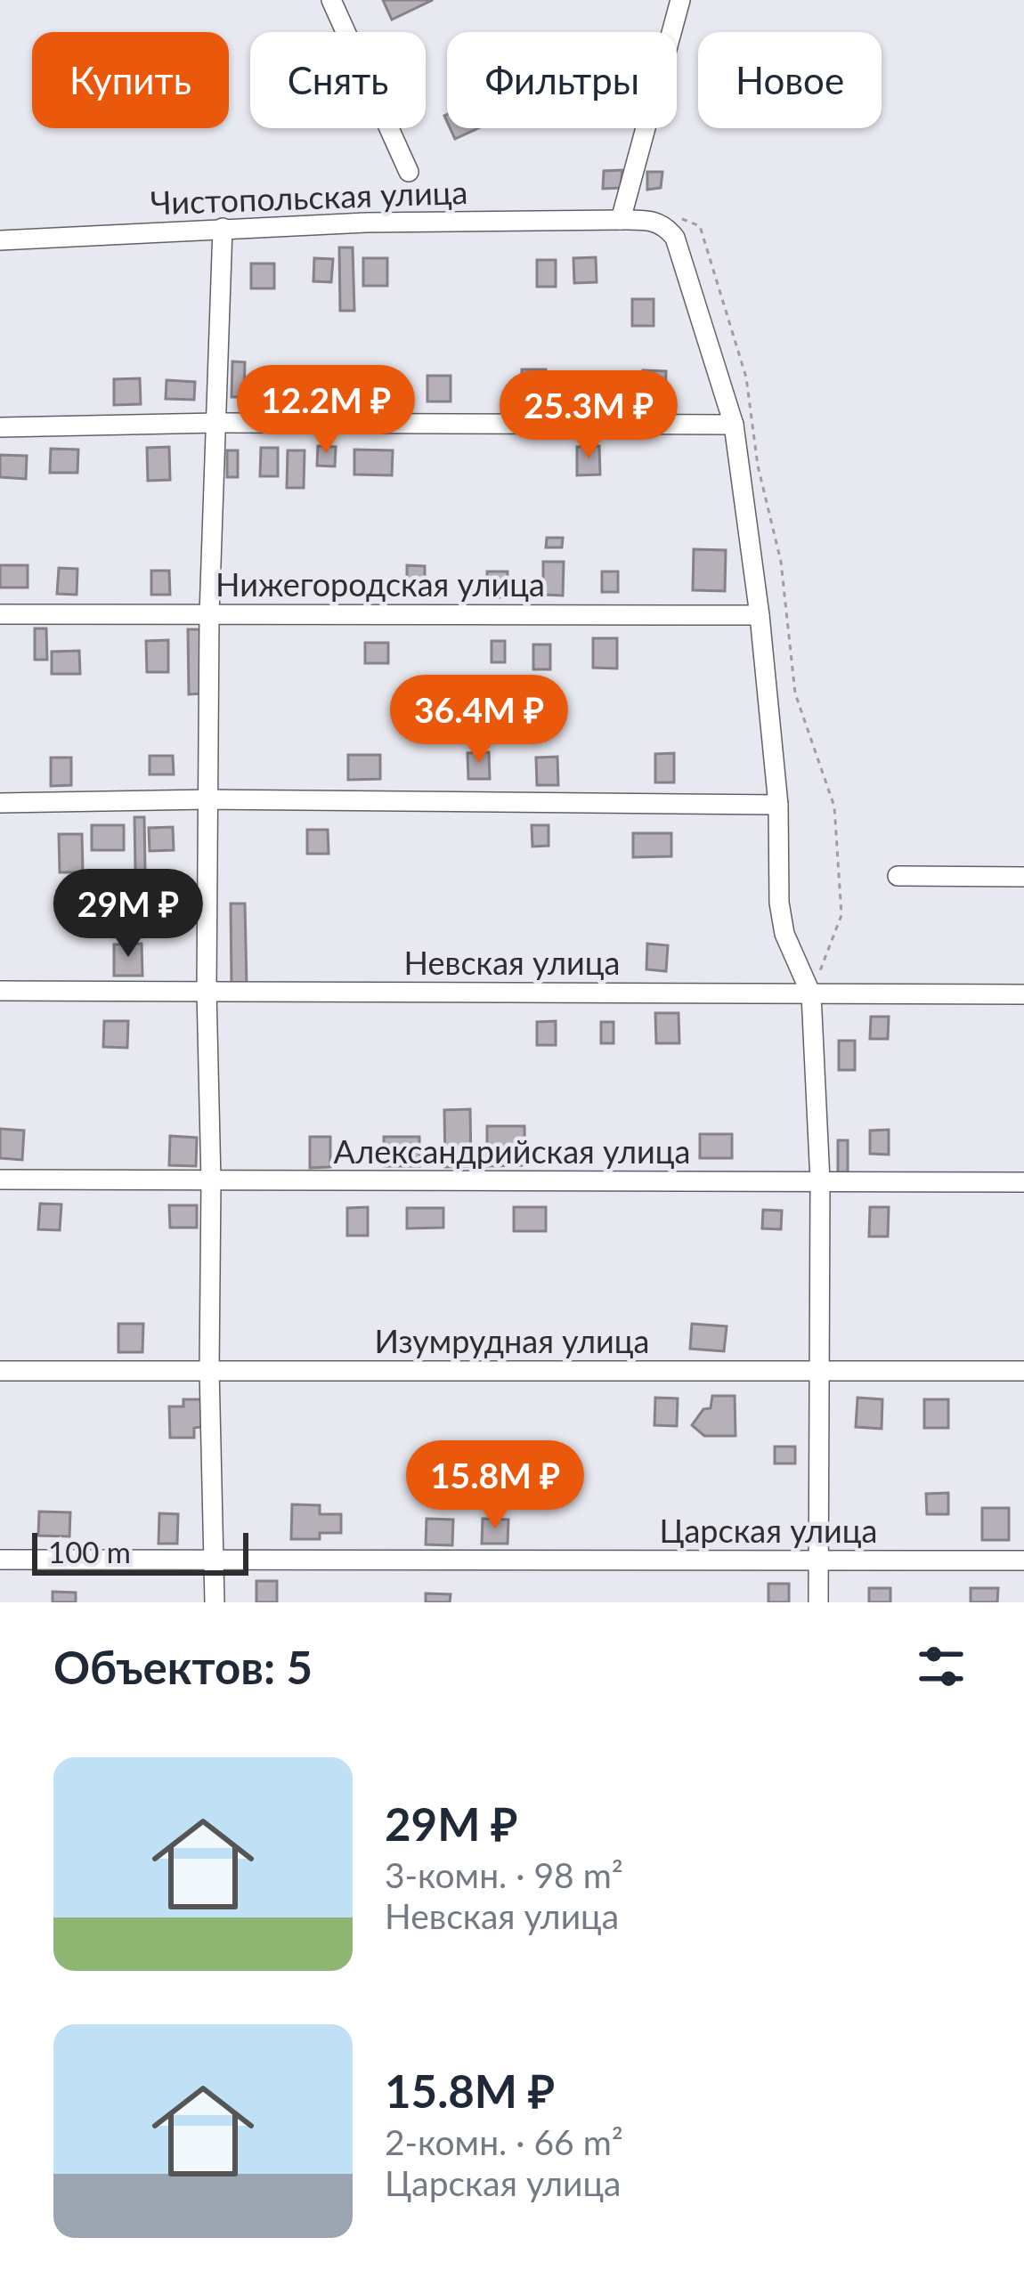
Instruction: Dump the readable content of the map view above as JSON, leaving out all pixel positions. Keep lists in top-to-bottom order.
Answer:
{
  "streets": {
    "street": [
      "Чистопольская улица",
      "Нижегородская улица",
      "Невская улица",
      "Александрийская улица",
      "Изумрудная улица",
      "Царская улица"
    ]
  },
  "scale_bar": "100 m",
  "page": {
    "chip": [
      "Купить",
      "Снять",
      "Фильтры",
      "Новое"
    ],
    "price": [
      "12.2M ₽",
      "25.3M ₽",
      "36.4M ₽",
      "29M ₽",
      "15.8M ₽"
    ],
    "scale": "100 m",
    "heading": "Объектов: 5",
    "list": [
      {
        "name": "29M ₽",
        "note": "3-комн. · 98 m² · Невская улица"
      },
      {
        "name": "15.8M ₽",
        "note": "2-комн. · 66 m² · Царская улица"
      }
    ]
  }
}
